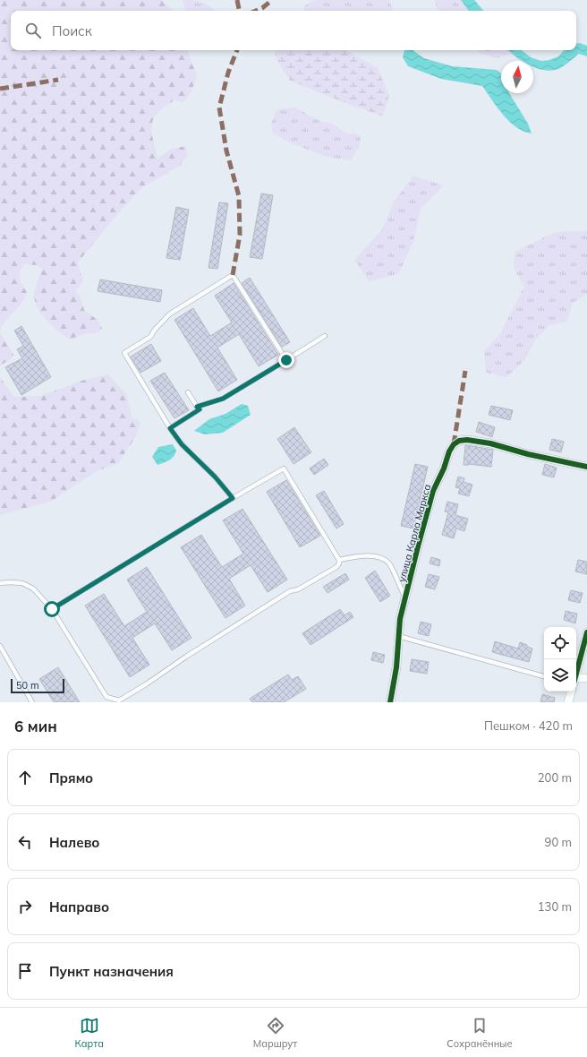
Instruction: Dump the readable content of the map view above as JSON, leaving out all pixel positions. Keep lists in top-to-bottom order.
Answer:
{
  "streets": {
    "street": ["улица Карла Маркса"]
  },
  "scale_bar": "50 m",
  "north": "top",
  "page": {
    "search": "Поиск",
    "scale": "50 m",
    "heading": ["6 мин", "Пешком · 420 m"],
    "list": [
      ["Прямо", "200 m"],
      ["Налево", "90 m"],
      ["Направо", "130 m"],
      "Пункт назначения"
    ],
    "nav": ["Карта", "Маршрут", "Сохранённые"]
  }
}
